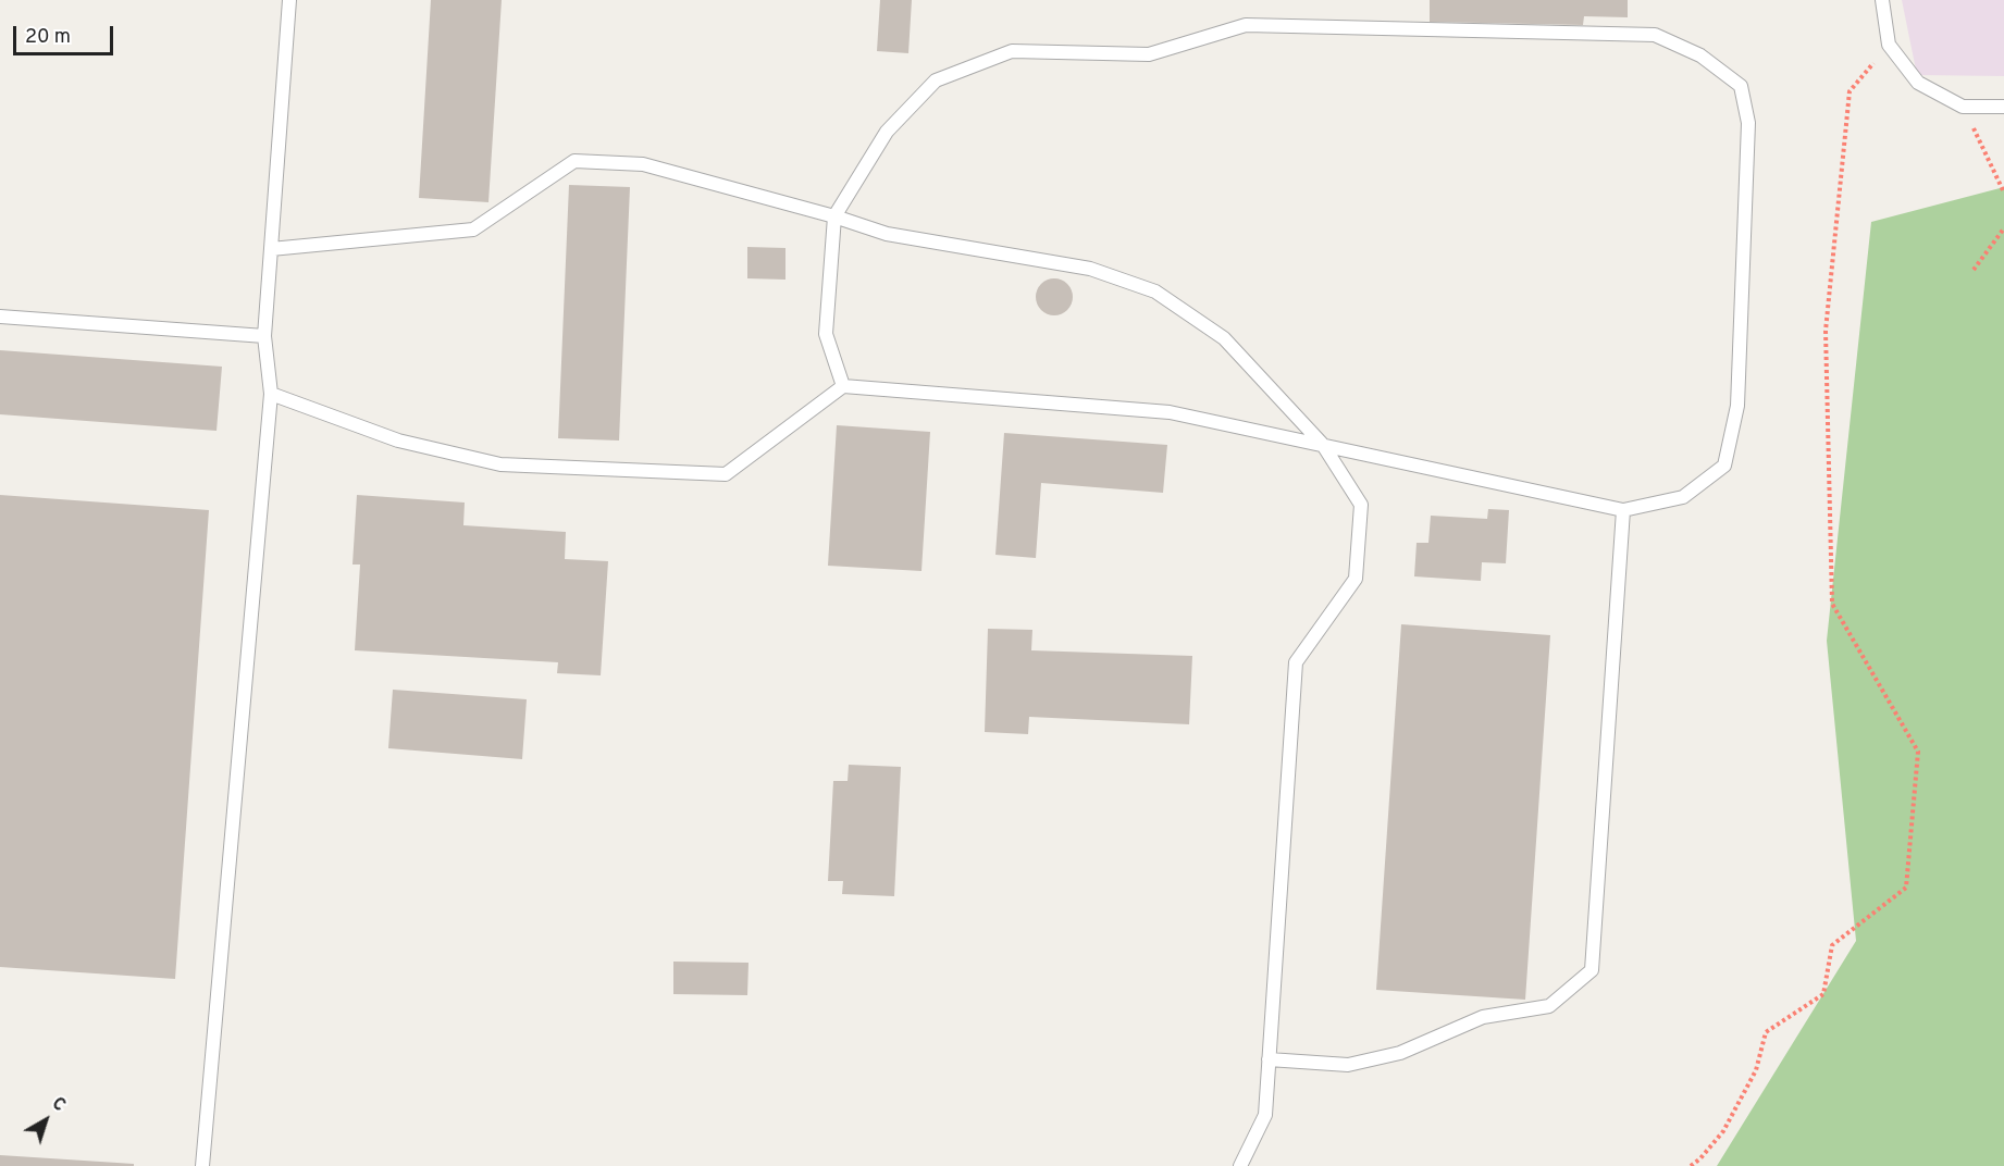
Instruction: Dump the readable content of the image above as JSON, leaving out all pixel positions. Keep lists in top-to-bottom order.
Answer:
{
  "scale_bar": "20 m",
  "north": "top right"
}
